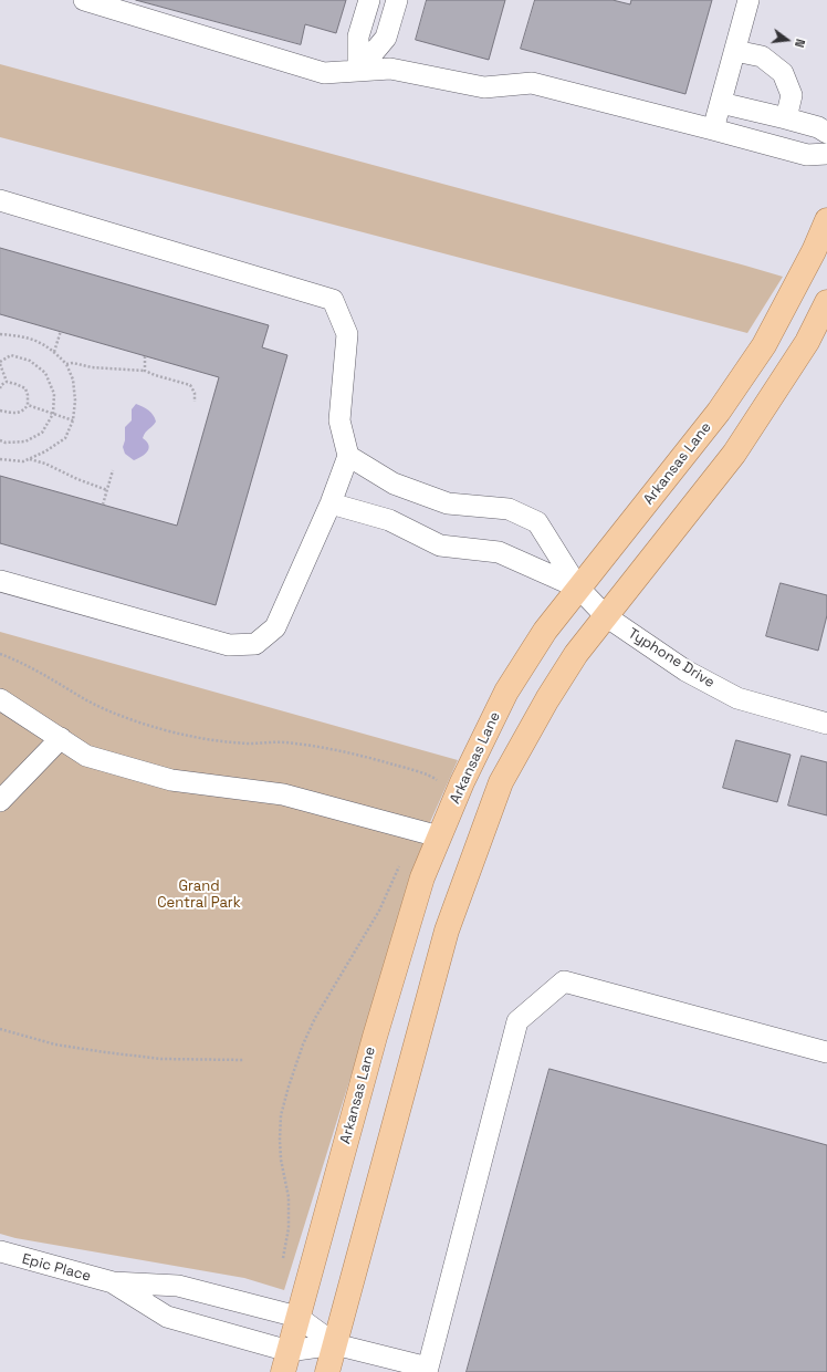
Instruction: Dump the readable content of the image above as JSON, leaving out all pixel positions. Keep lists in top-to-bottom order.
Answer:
{
  "streets": {
    "main road": ["Arkansas Lane"],
    "street": ["Typhone Drive", "Epic Place"]
  },
  "crossings": [
    ["Arkansas Lane", "Typhone Drive"]
  ],
  "parks": ["Grand Central Park"],
  "north": "right"
}
